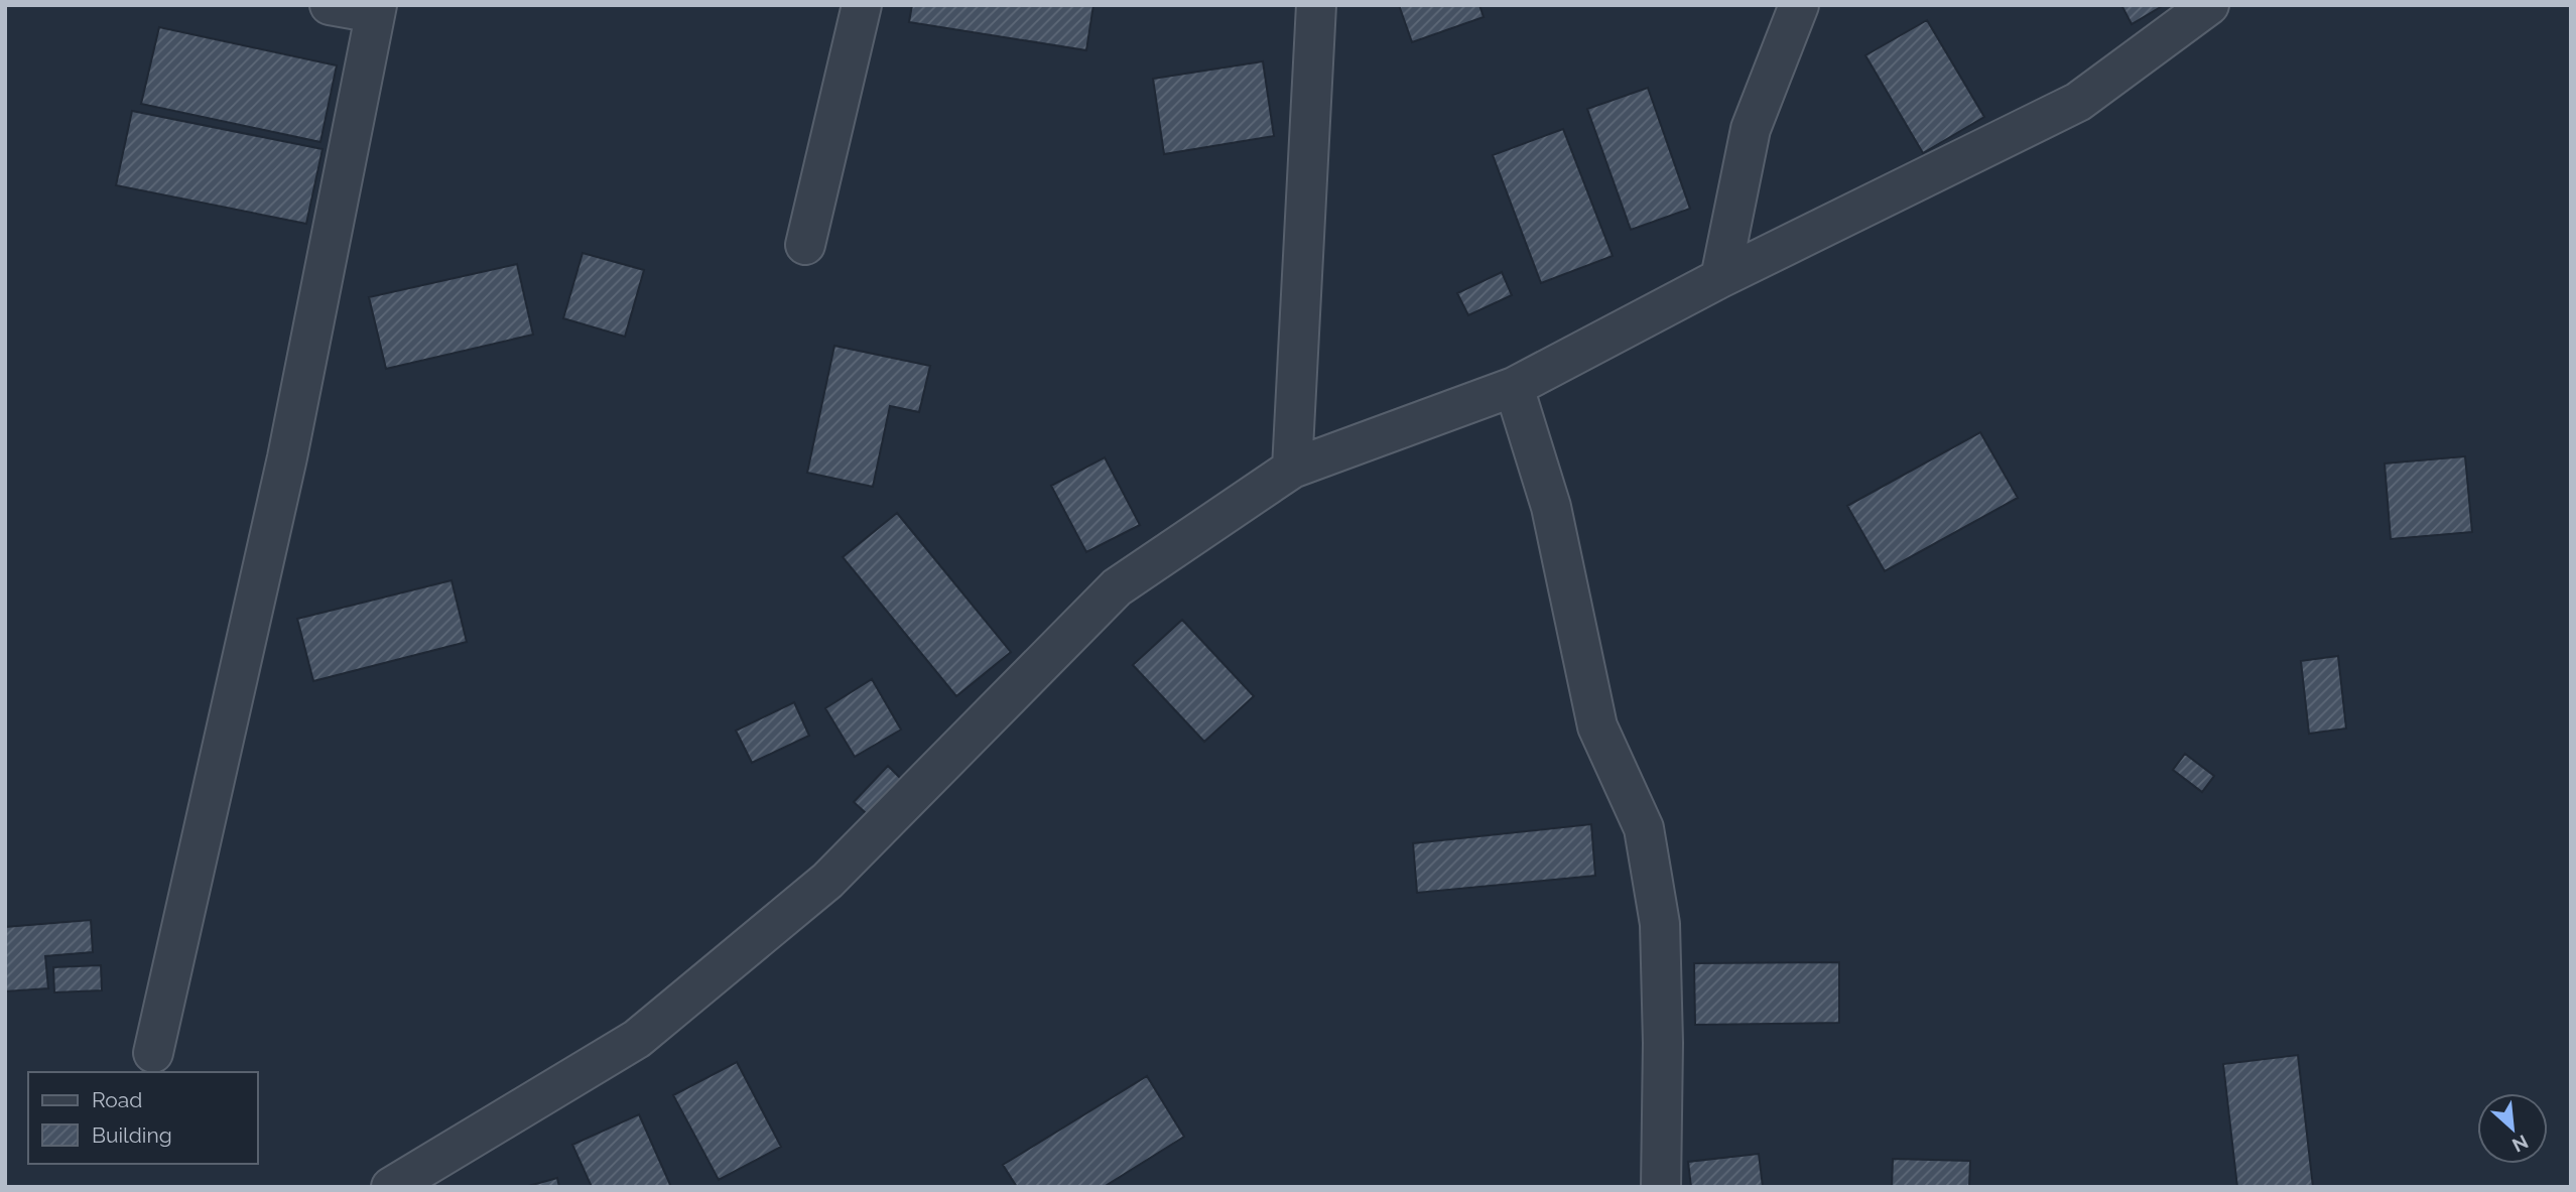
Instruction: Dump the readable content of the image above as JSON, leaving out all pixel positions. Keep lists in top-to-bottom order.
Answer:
{
  "legend": ["Road", "Building"],
  "north": "bottom right"
}
